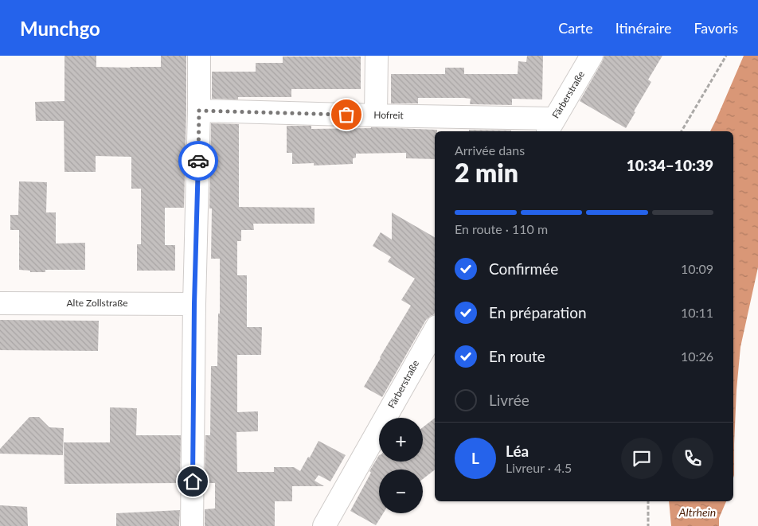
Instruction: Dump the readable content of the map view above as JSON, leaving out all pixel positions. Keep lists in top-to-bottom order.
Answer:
{
  "streets": {
    "street": ["Färberstraße", "Hofreit", "Alte Zollstraße"]
  },
  "crossings": [
    ["Färberstraße", "Hofreit"]
  ],
  "water": ["Altrhein"],
  "page": {
    "header": "Munchgo",
    "nav": ["Carte", "Itinéraire", "Favoris"],
    "heading": ["2 min", "Arrivée dans", "10:34–10:39"],
    "panel": ["Léa", "Livreur · 4.5"],
    "bar": "En route · 110 m",
    "list": [
      ["Confirmée", "10:09"],
      ["En préparation", "10:11"],
      ["En route", "10:26"],
      "Livrée"
    ],
    "map_buttons": ["+", "−"],
    "round": "L"
  }
}
